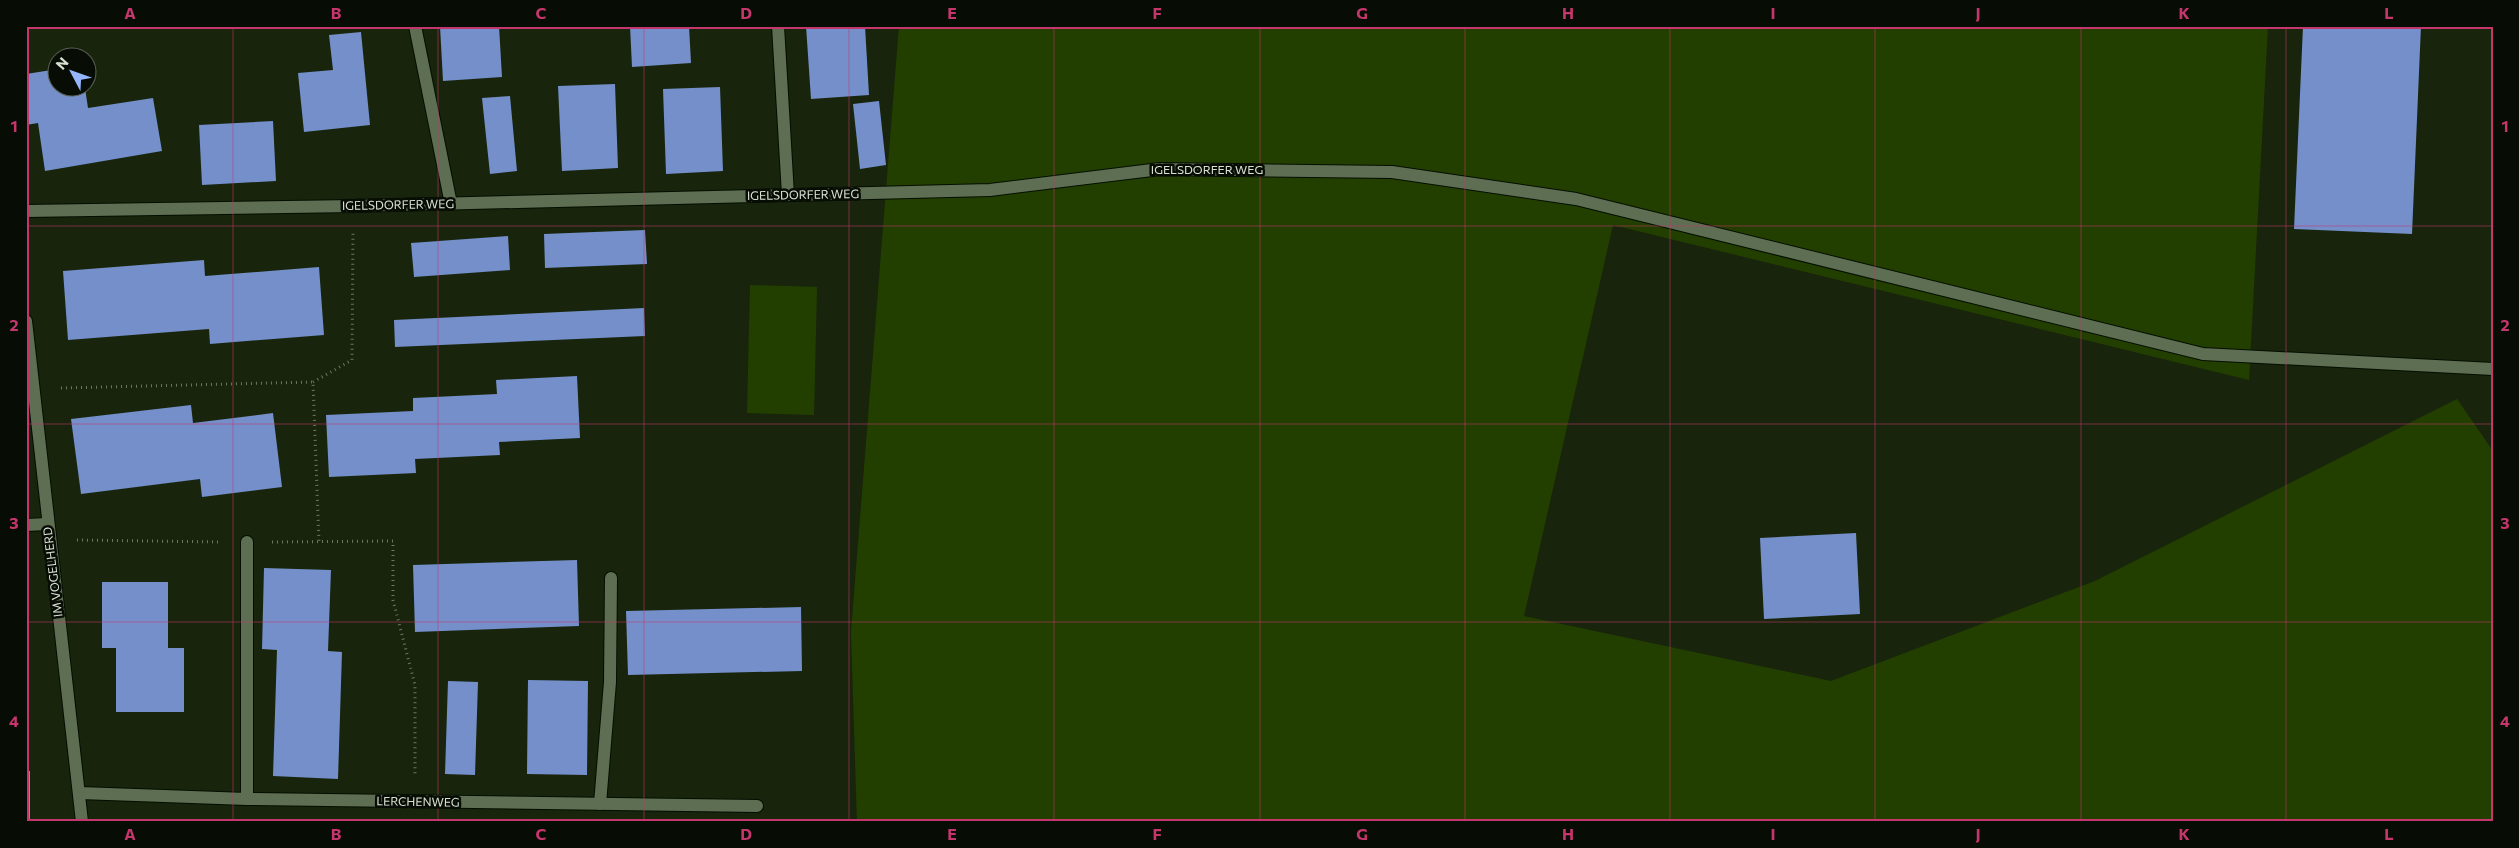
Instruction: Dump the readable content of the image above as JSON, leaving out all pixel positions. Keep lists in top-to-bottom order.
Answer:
{
  "streets": {
    "street": ["IGELSDORFER WEG", "IM VOGELHERD", "LERCHENWEG"]
  },
  "crossings": [
    ["IM VOGELHERD", "LERCHENWEG"]
  ],
  "north": "top left",
  "grid": {
    "columns": [
      "A",
      "B",
      "C",
      "D",
      "E",
      "F",
      "G",
      "H",
      "I",
      "J",
      "K",
      "L"
    ],
    "rows": [
      "1",
      "2",
      "3",
      "4"
    ]
  }
}
